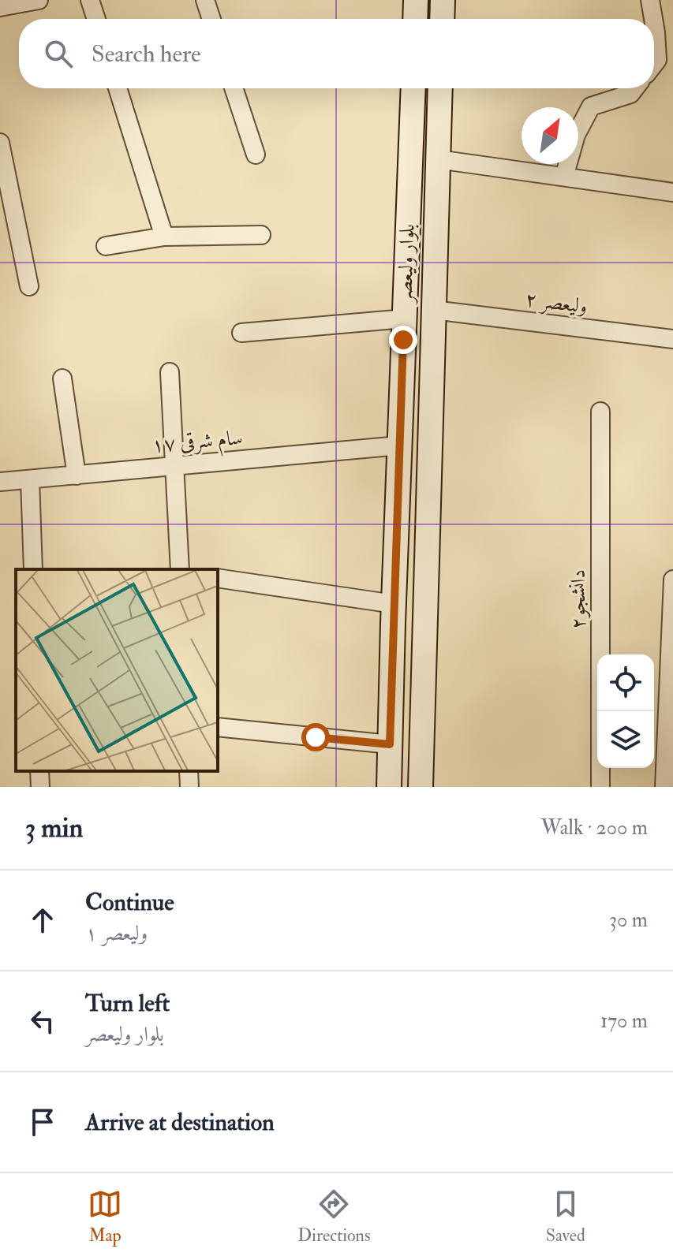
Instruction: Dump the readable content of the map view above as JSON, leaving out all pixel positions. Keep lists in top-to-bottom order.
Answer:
{
  "streets": {
    "main road": ["بلوار ولیعصر"],
    "street": ["ولیعصر ۲", "سام شرقی ۱۷", "دانشجو۲"]
  },
  "crossings": [
    ["بلوار ولیعصر", "ولیعصر ۲"],
    ["بلوار ولیعصر", "سام شرقی ۱۷"]
  ],
  "north": "top right",
  "page": {
    "search": "Search here",
    "heading": ["3 min", "Walk · 200 m"],
    "list": [
      ["Continue", "ولیعصر ۱", "30 m"],
      ["Turn left", "بلوار ولیعصر", "170 m"],
      "Arrive at destination"
    ],
    "nav": ["Map", "Directions", "Saved"]
  }
}
